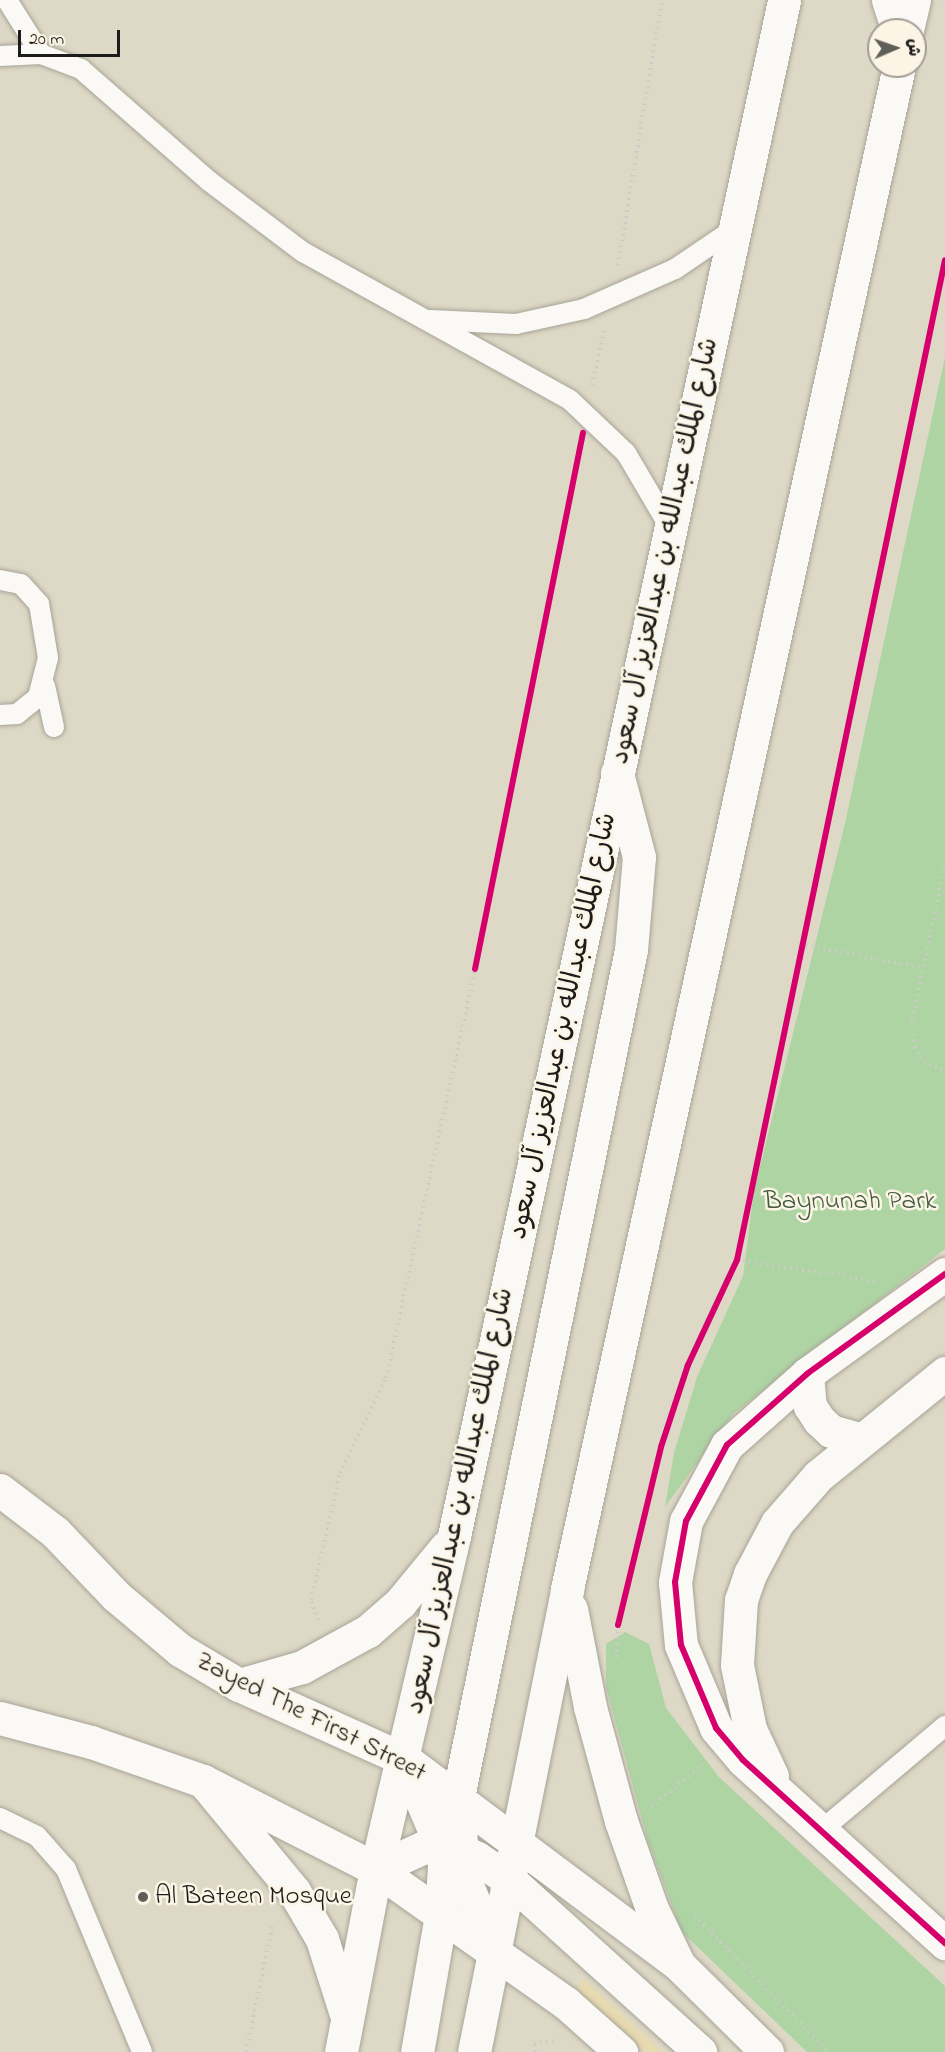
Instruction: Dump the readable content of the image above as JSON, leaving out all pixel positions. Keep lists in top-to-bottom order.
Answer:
{
  "streets": {
    "main road": ["شارع الملك عبدالله بن عبدالعزيز آل سعود", "Zayed The First Street"]
  },
  "crossings": [
    ["شارع الملك عبدالله بن عبدالعزيز آل سعود", "Zayed The First Street"]
  ],
  "parks": ["Baynunah Park"],
  "places": ["Al Bateen Mosque"],
  "scale_bar": "20 m",
  "north": "right"
}
